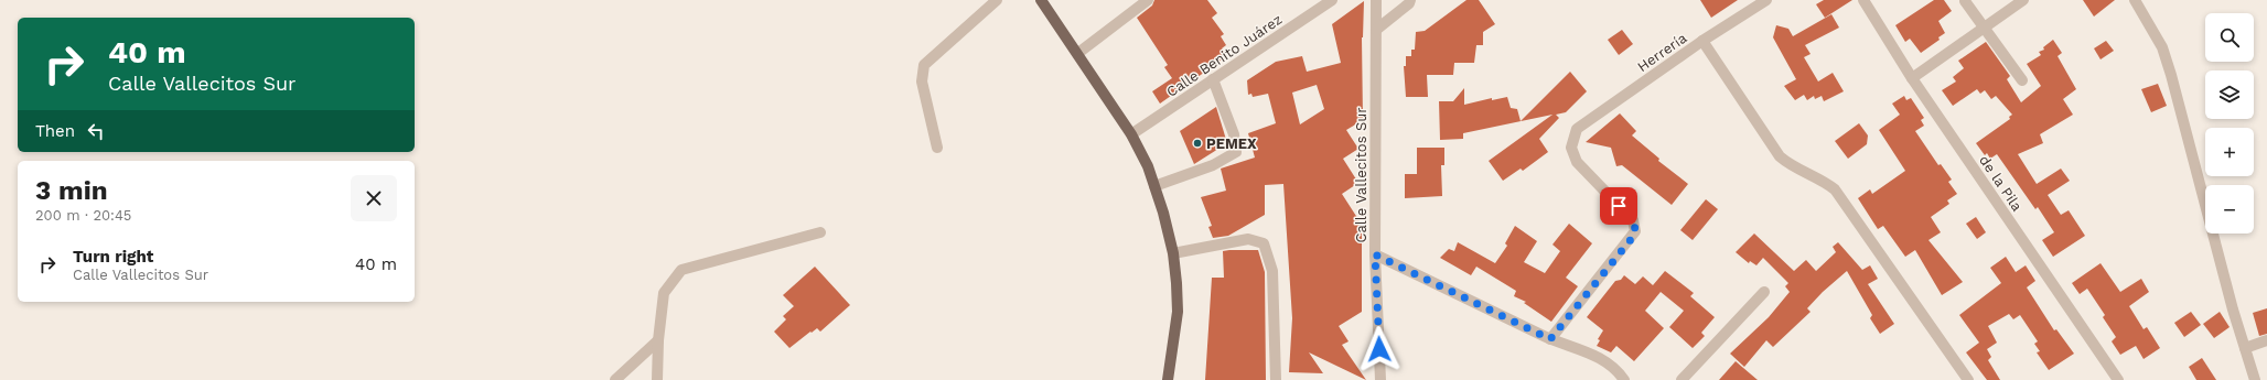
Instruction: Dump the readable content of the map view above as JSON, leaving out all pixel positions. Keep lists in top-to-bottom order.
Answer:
{
  "streets": {
    "street": [
      "Herrería",
      "Calle Benito Juárez",
      "Calle Vallecitos Sur",
      "de la Pila"
    ]
  },
  "crossings": [
    ["Herrería", "Calle Vallecitos Sur"]
  ],
  "places": ["PEMEX"],
  "page": {
    "map_buttons": ["+", "−"],
    "turn": ["40 m", "Calle Vallecitos Sur"],
    "then": "Then",
    "heading": ["3 min", "200 m · 20:45"],
    "list": [
      {
        "name": "Turn right",
        "note": "Calle Vallecitos Sur",
        "value": "40 m"
      }
    ]
  }
}
